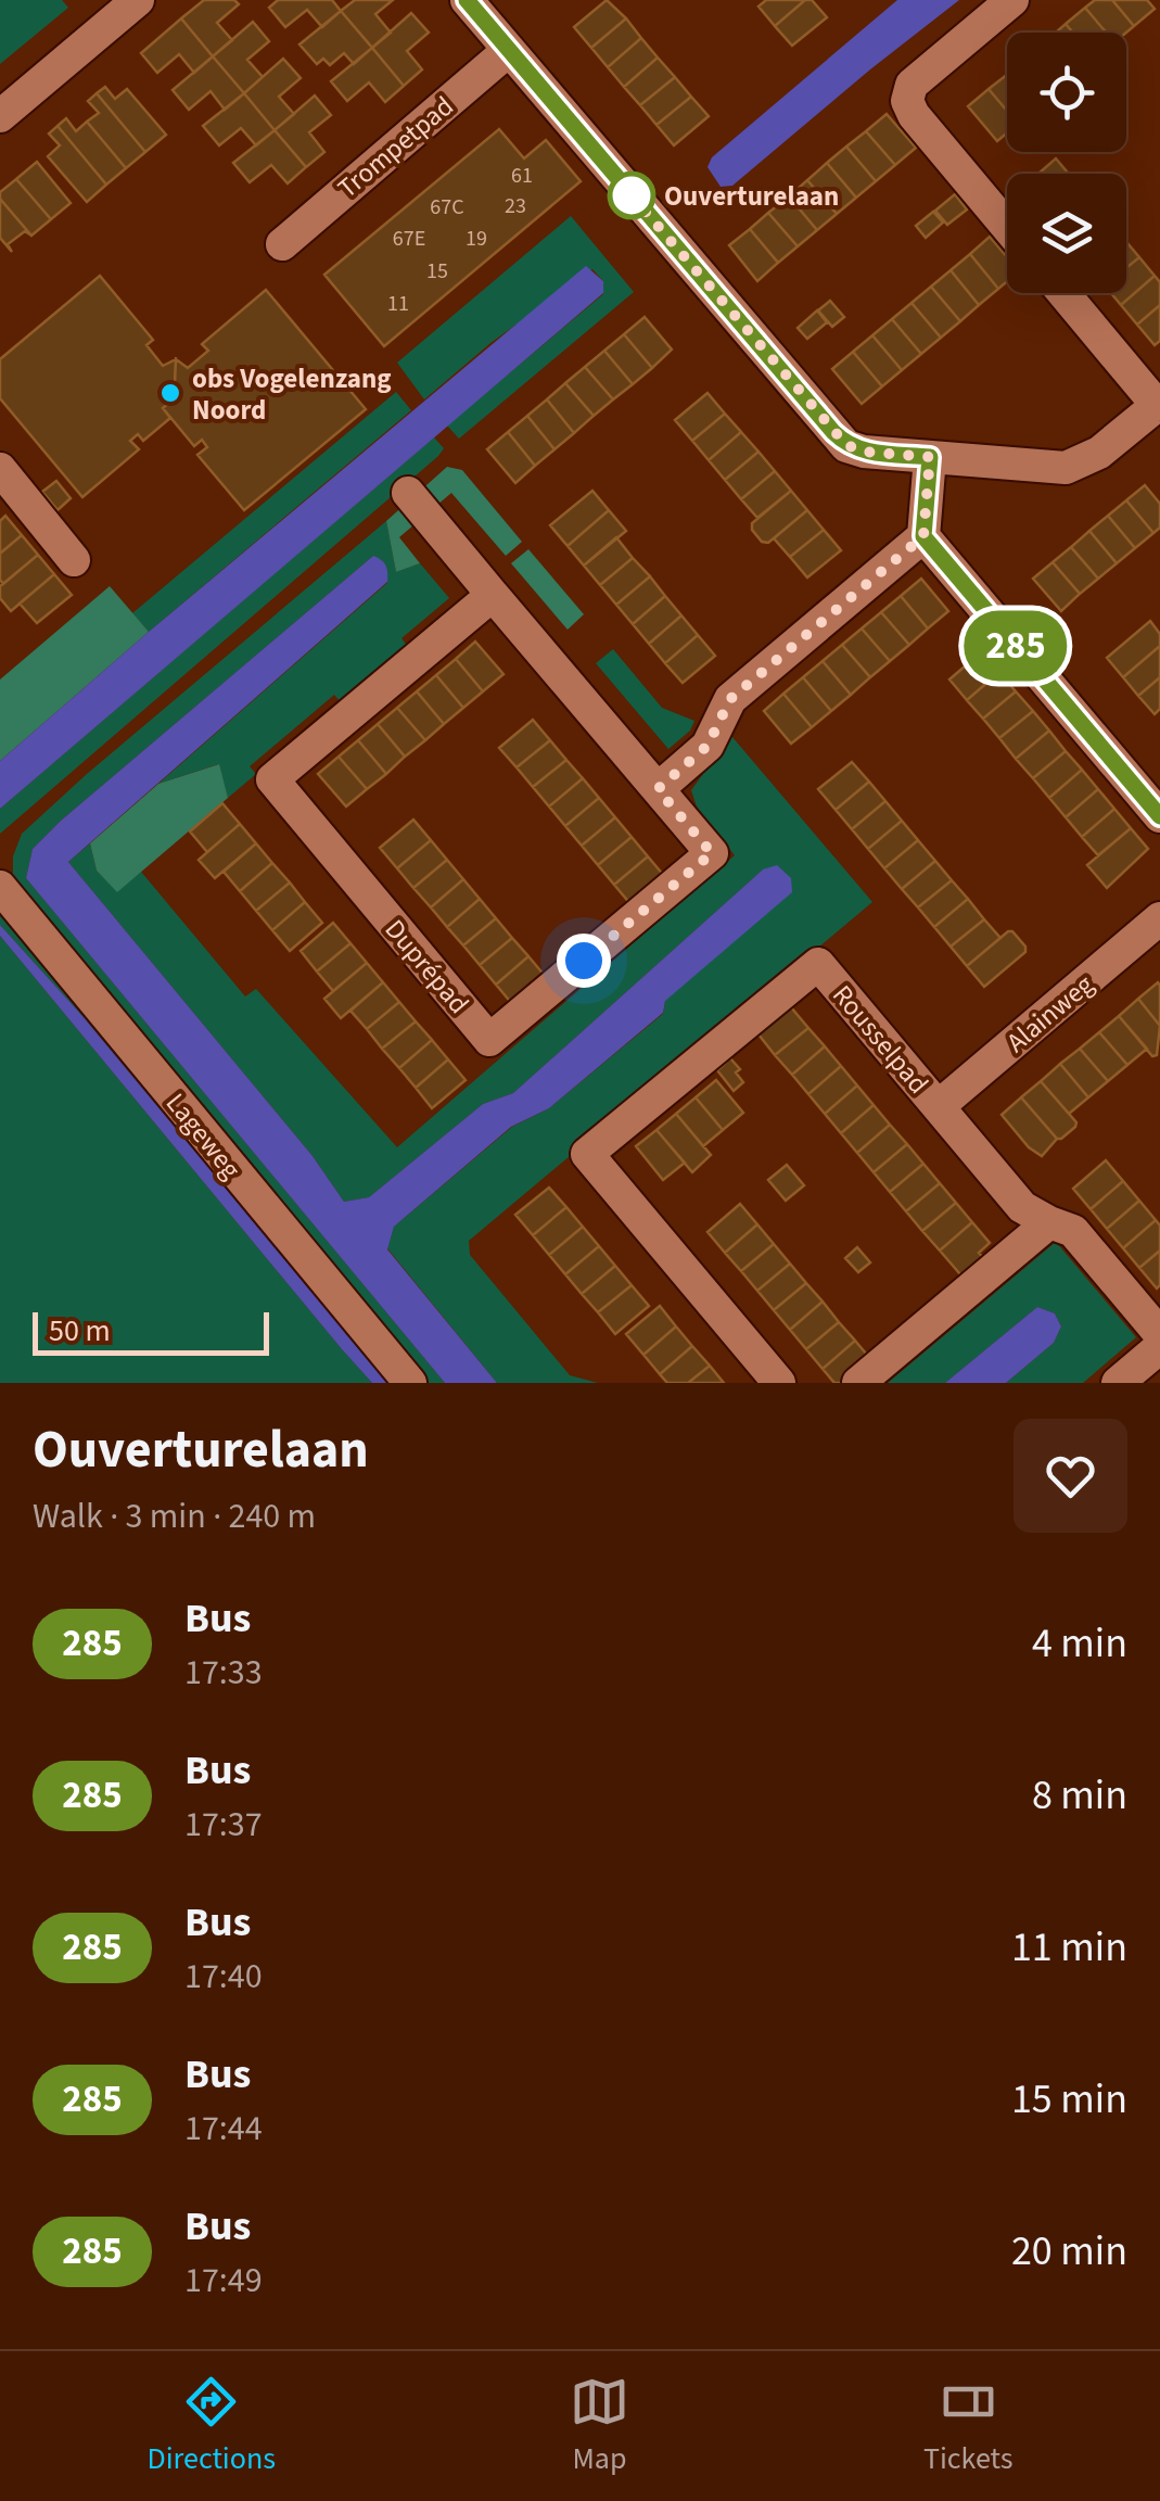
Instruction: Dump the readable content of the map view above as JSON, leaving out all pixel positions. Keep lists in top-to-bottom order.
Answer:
{
  "streets": {
    "street": [
      "Trompetpad",
      "Duprépad",
      "Alainweg",
      "Rousselpad",
      "Lageweg"
    ]
  },
  "crossings": [
    ["Alainweg", "Rousselpad"]
  ],
  "places": ["Ouverturelaan", "obs Vogelenzang Noord"],
  "lines": ["bus line 285"],
  "house_numbers": [
    "61",
    "23",
    "67C",
    "67E",
    "19",
    "15",
    "11"
  ],
  "scale_bar": "50 m",
  "page": {
    "on_map": "285",
    "scale": "50 m",
    "heading": ["Ouverturelaan", "Walk · 3 min · 240 m"],
    "list": [
      {
        "mark": "285",
        "name": "Bus",
        "note": "17:33",
        "value": "4 min"
      },
      {
        "mark": "285",
        "name": "Bus",
        "note": "17:37",
        "value": "8 min"
      },
      {
        "mark": "285",
        "name": "Bus",
        "note": "17:40",
        "value": "11 min"
      },
      {
        "mark": "285",
        "name": "Bus",
        "note": "17:44",
        "value": "15 min"
      },
      {
        "mark": "285",
        "name": "Bus",
        "note": "17:49",
        "value": "20 min"
      }
    ],
    "tabs": ["Directions", "Map", "Tickets"]
  }
}
